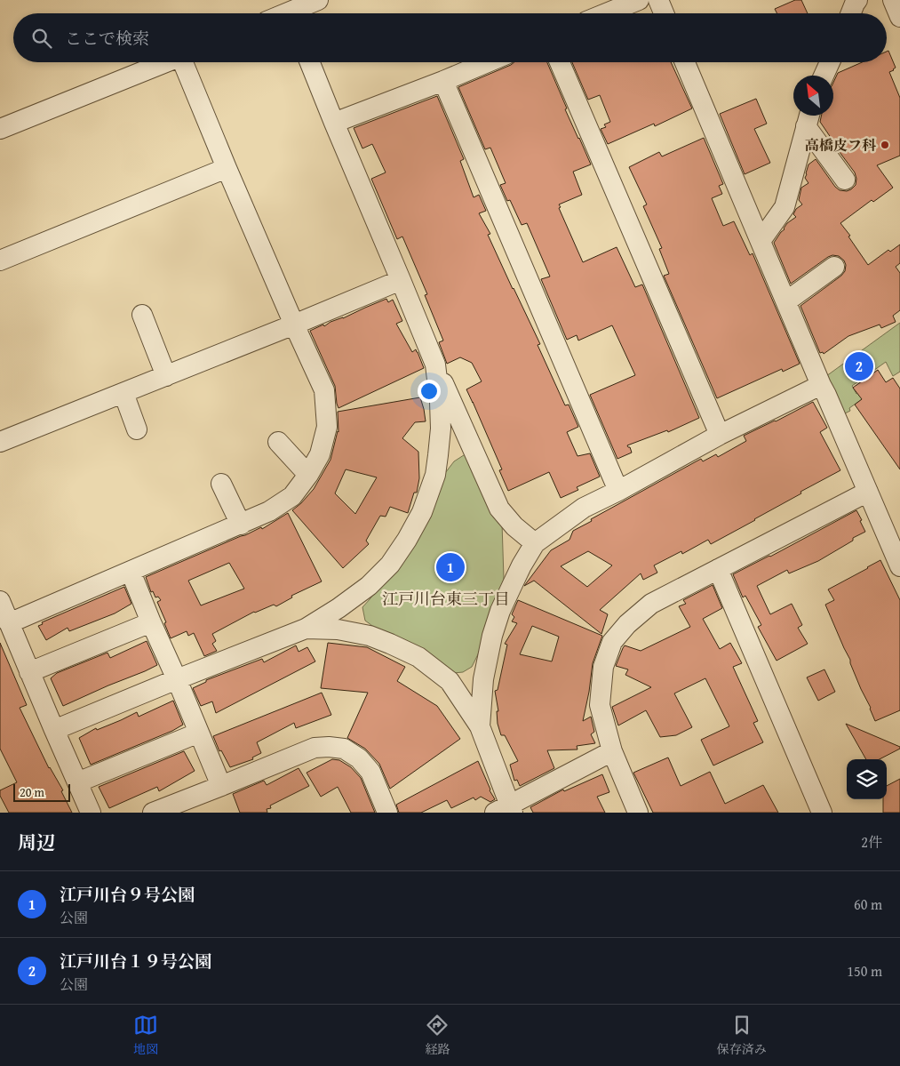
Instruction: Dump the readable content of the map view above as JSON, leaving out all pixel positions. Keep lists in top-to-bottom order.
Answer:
{
  "districts": ["江戸川台東三丁目"],
  "places": ["高橋皮フ科"],
  "scale_bar": "20 m",
  "north": "top left",
  "page": {
    "search": "ここで検索",
    "pins": ["2", "1"],
    "scale": "20 m",
    "heading": ["周辺", "2件"],
    "list": [
      {
        "mark": "1",
        "name": "江戸川台９号公園",
        "note": "公園",
        "value": "60 m"
      },
      {
        "mark": "2",
        "name": "江戸川台１９号公園",
        "note": "公園",
        "value": "150 m"
      }
    ],
    "nav": ["地図", "経路", "保存済み"]
  }
}
